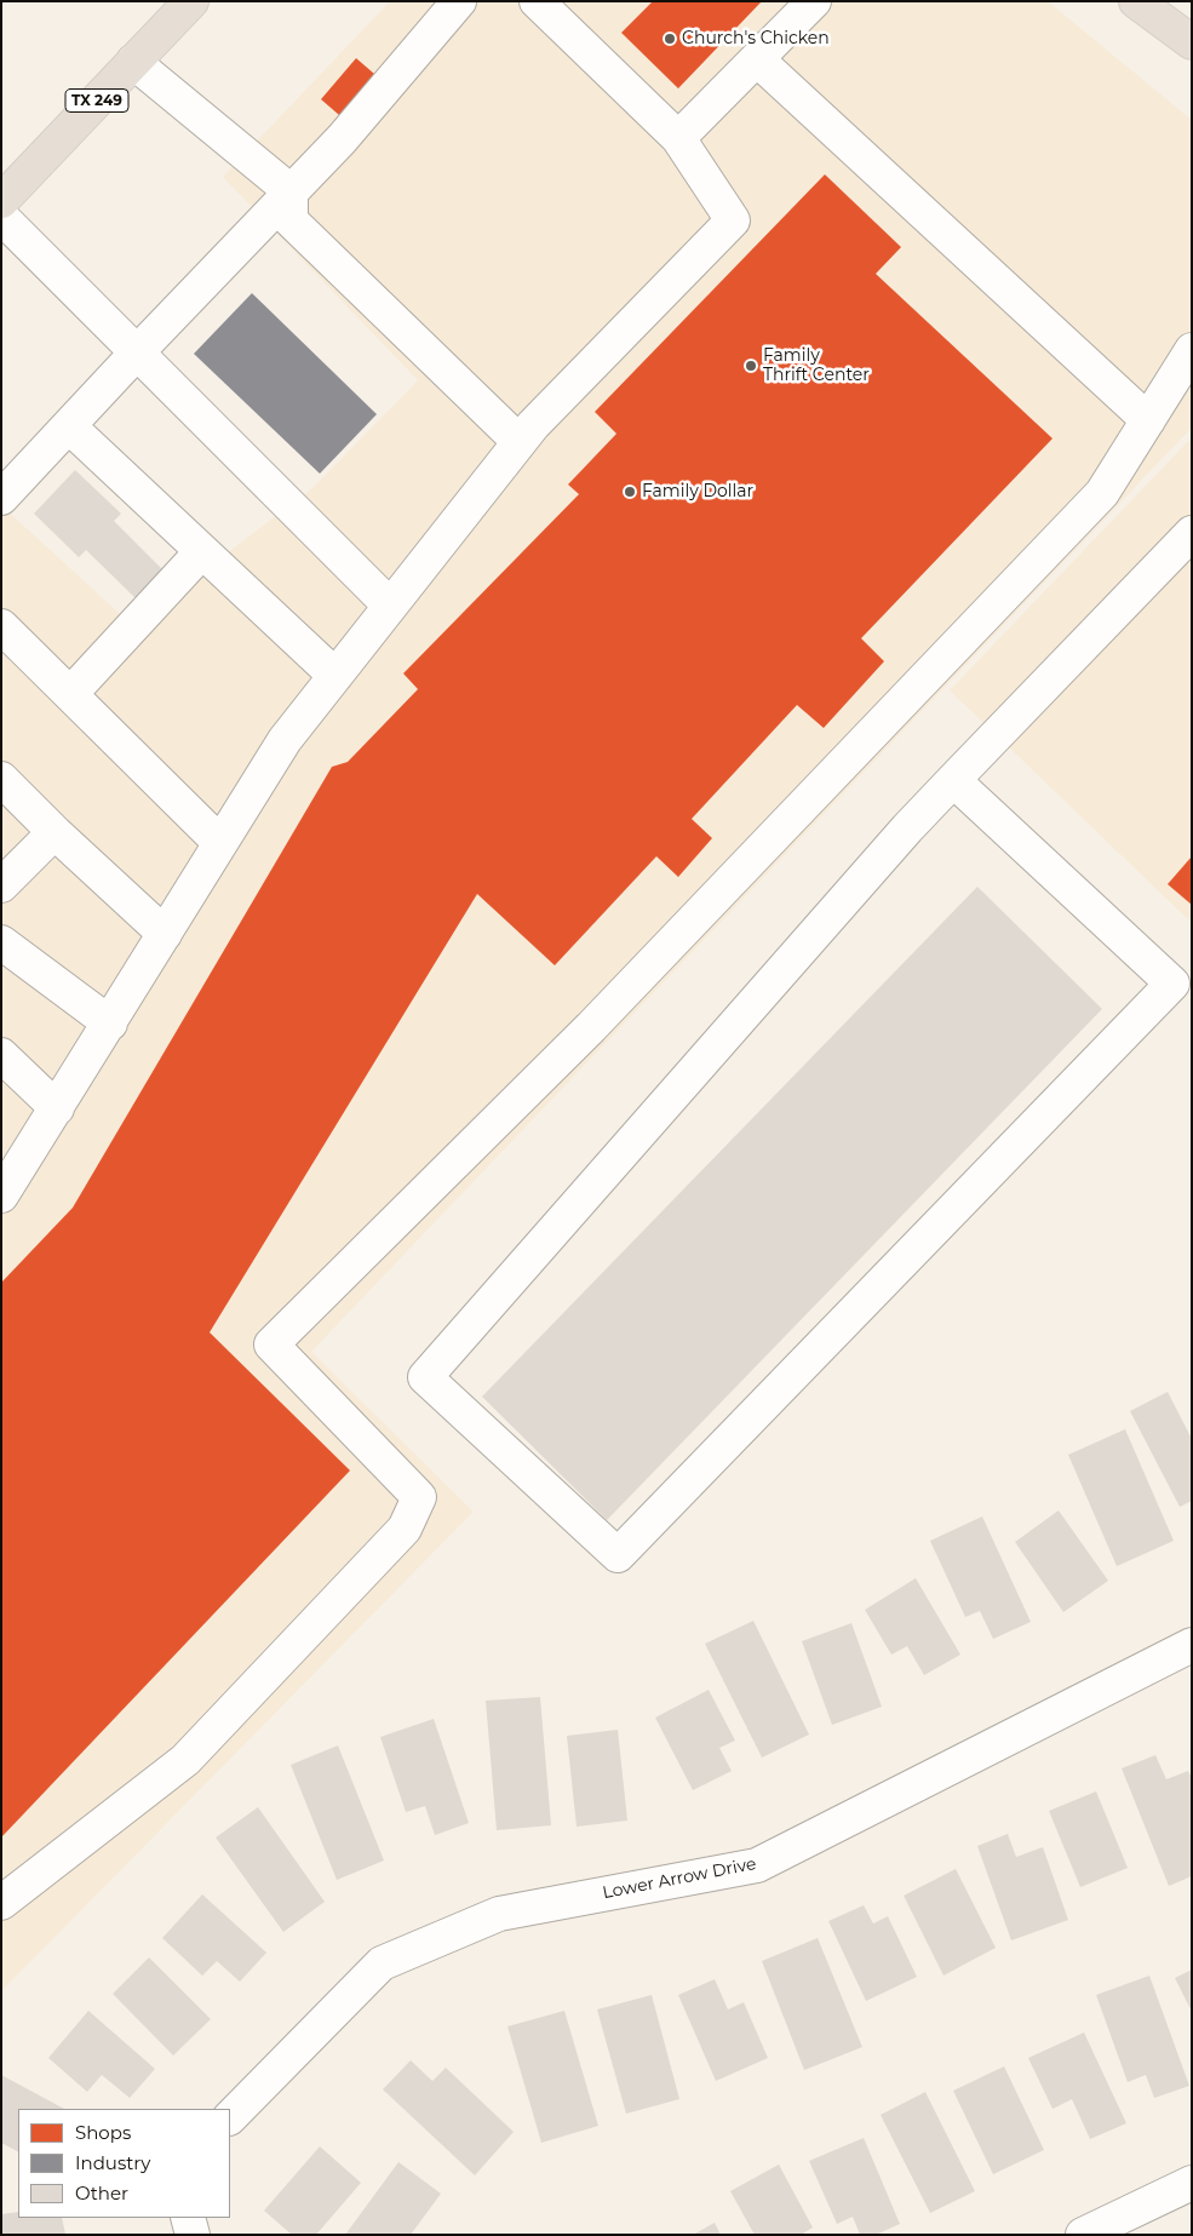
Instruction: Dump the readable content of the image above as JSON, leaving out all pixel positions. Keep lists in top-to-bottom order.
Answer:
{
  "streets": {
    "main road": ["TX 249"],
    "street": ["Lower Arrow Drive"]
  },
  "places": ["Church's Chicken", "Family Thrift Center", "Family Dollar"],
  "legend": ["Shops", "Industry", "Other"]
}
